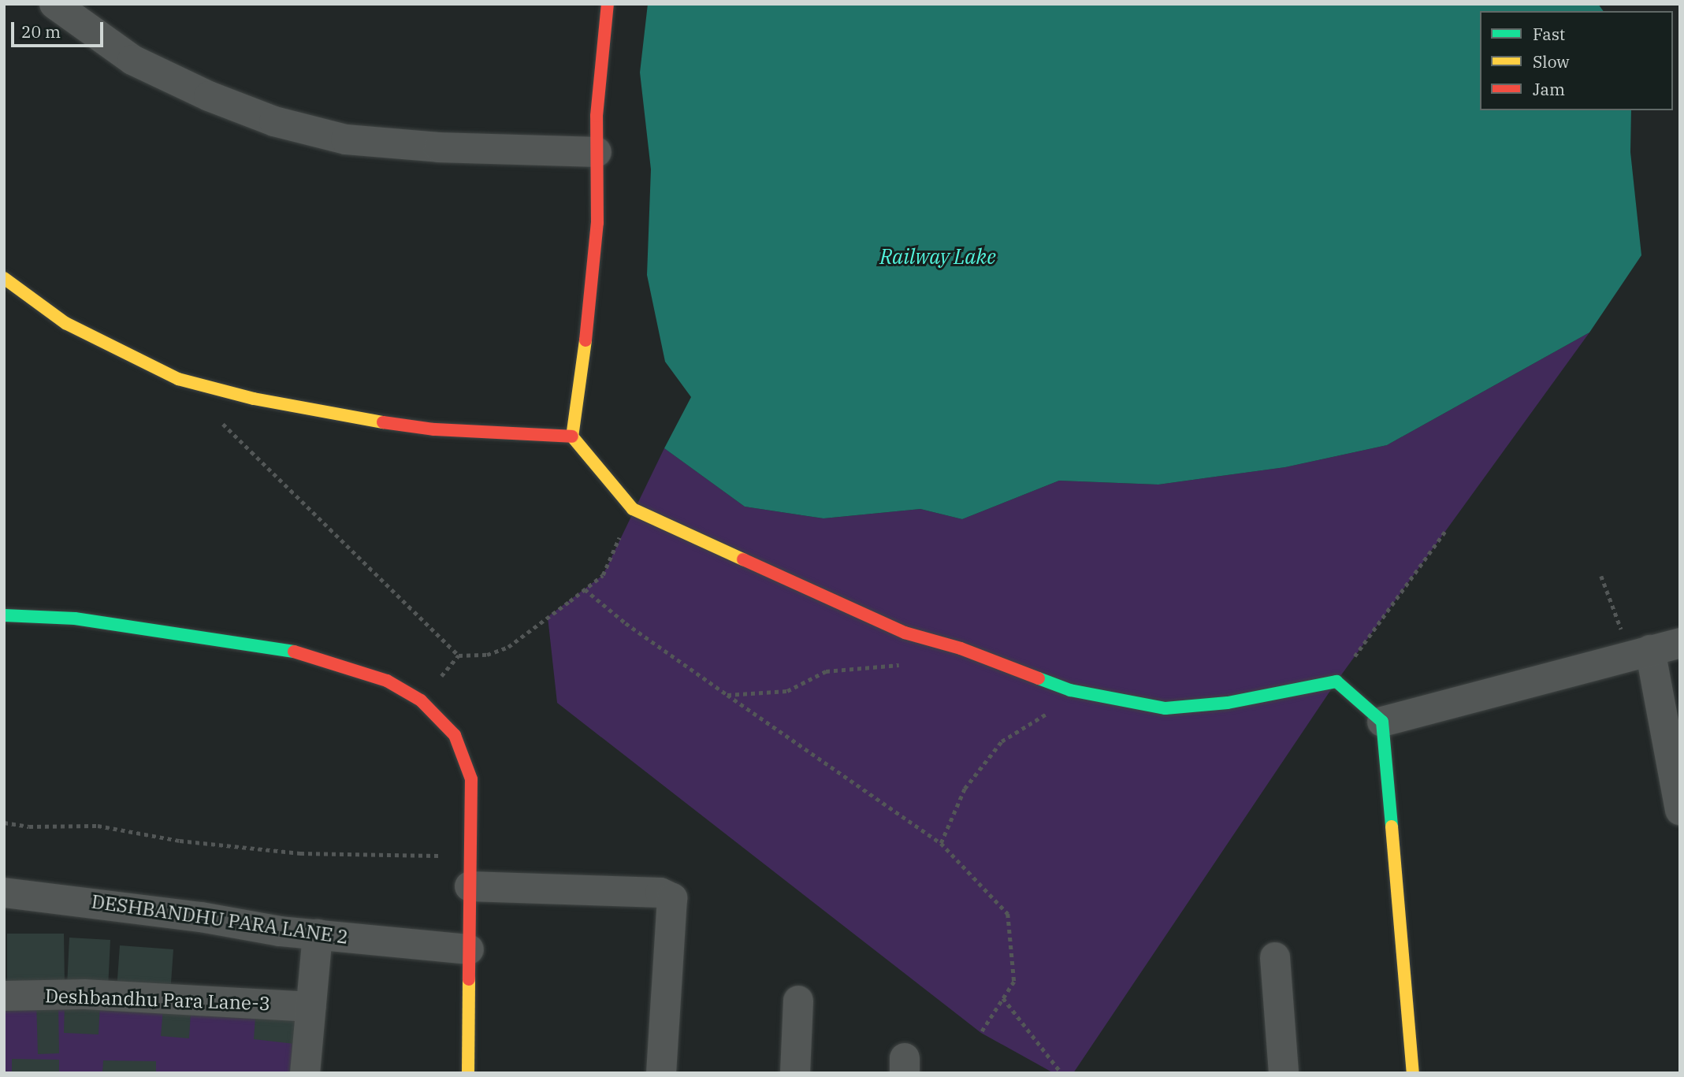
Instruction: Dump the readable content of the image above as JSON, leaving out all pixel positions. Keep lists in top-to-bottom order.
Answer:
{
  "streets": {
    "street": ["DESHBANDHU PARA LANE 2", "Deshbandhu Para Lane-3"]
  },
  "water": ["Railway Lake"],
  "legend": ["Fast", "Slow", "Jam"],
  "scale_bar": "20 m"
}
